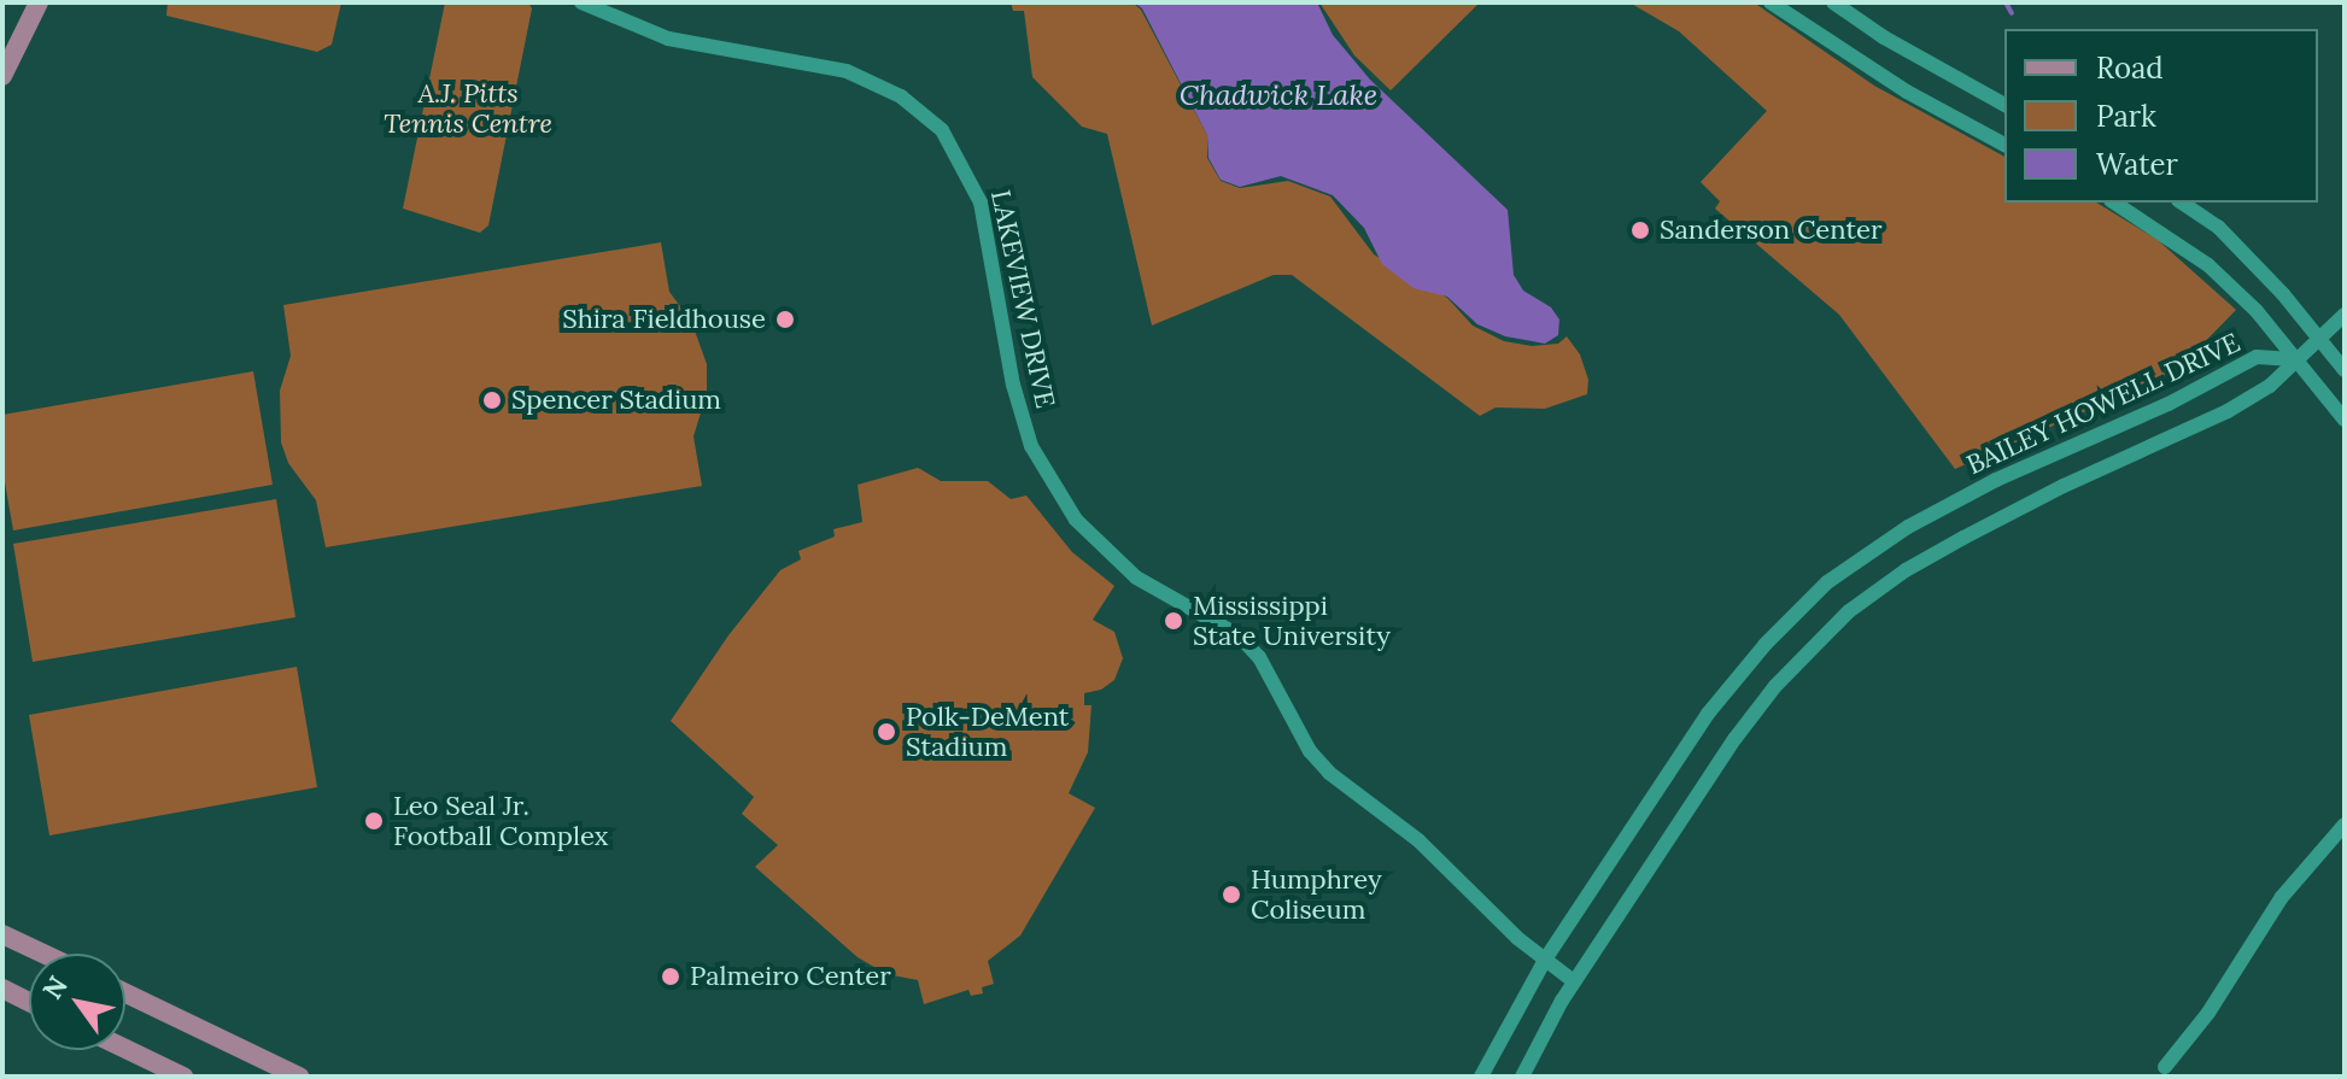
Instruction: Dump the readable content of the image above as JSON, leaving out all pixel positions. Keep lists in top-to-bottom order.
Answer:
{
  "streets": {
    "street": ["LAKEVIEW DRIVE", "BAILEY HOWELL DRIVE"]
  },
  "crossings": [
    ["LAKEVIEW DRIVE", "BAILEY HOWELL DRIVE"]
  ],
  "water": ["Chadwick Lake"],
  "parks": ["A.J. Pitts Tennis Centre"],
  "places": [
    "Sanderson Center",
    "Shira Fieldhouse",
    "Spencer Stadium",
    "Mississippi State University",
    "Polk-DeMent Stadium",
    "Leo Seal Jr. Football Complex",
    "Humphrey Coliseum",
    "Palmeiro Center"
  ],
  "legend": ["Road", "Park", "Water"],
  "north": "top left"
}
